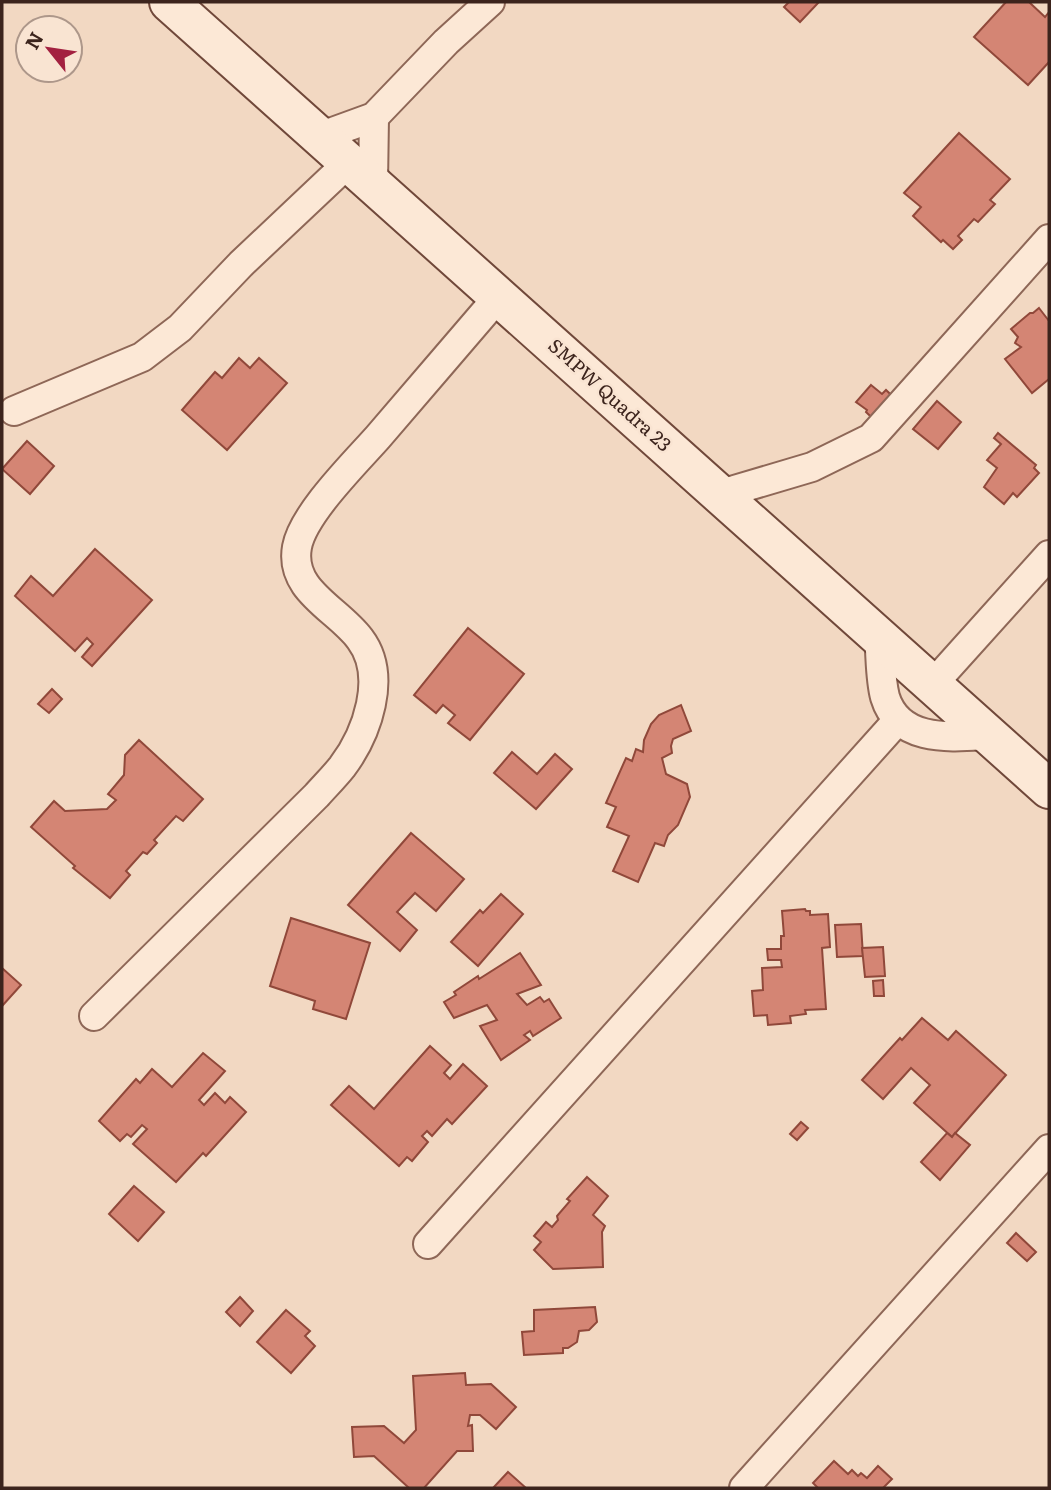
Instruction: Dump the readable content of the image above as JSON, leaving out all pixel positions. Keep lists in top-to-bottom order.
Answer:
{
  "streets": {
    "street": ["SMPW Quadra 23"]
  },
  "north": "top left"
}
